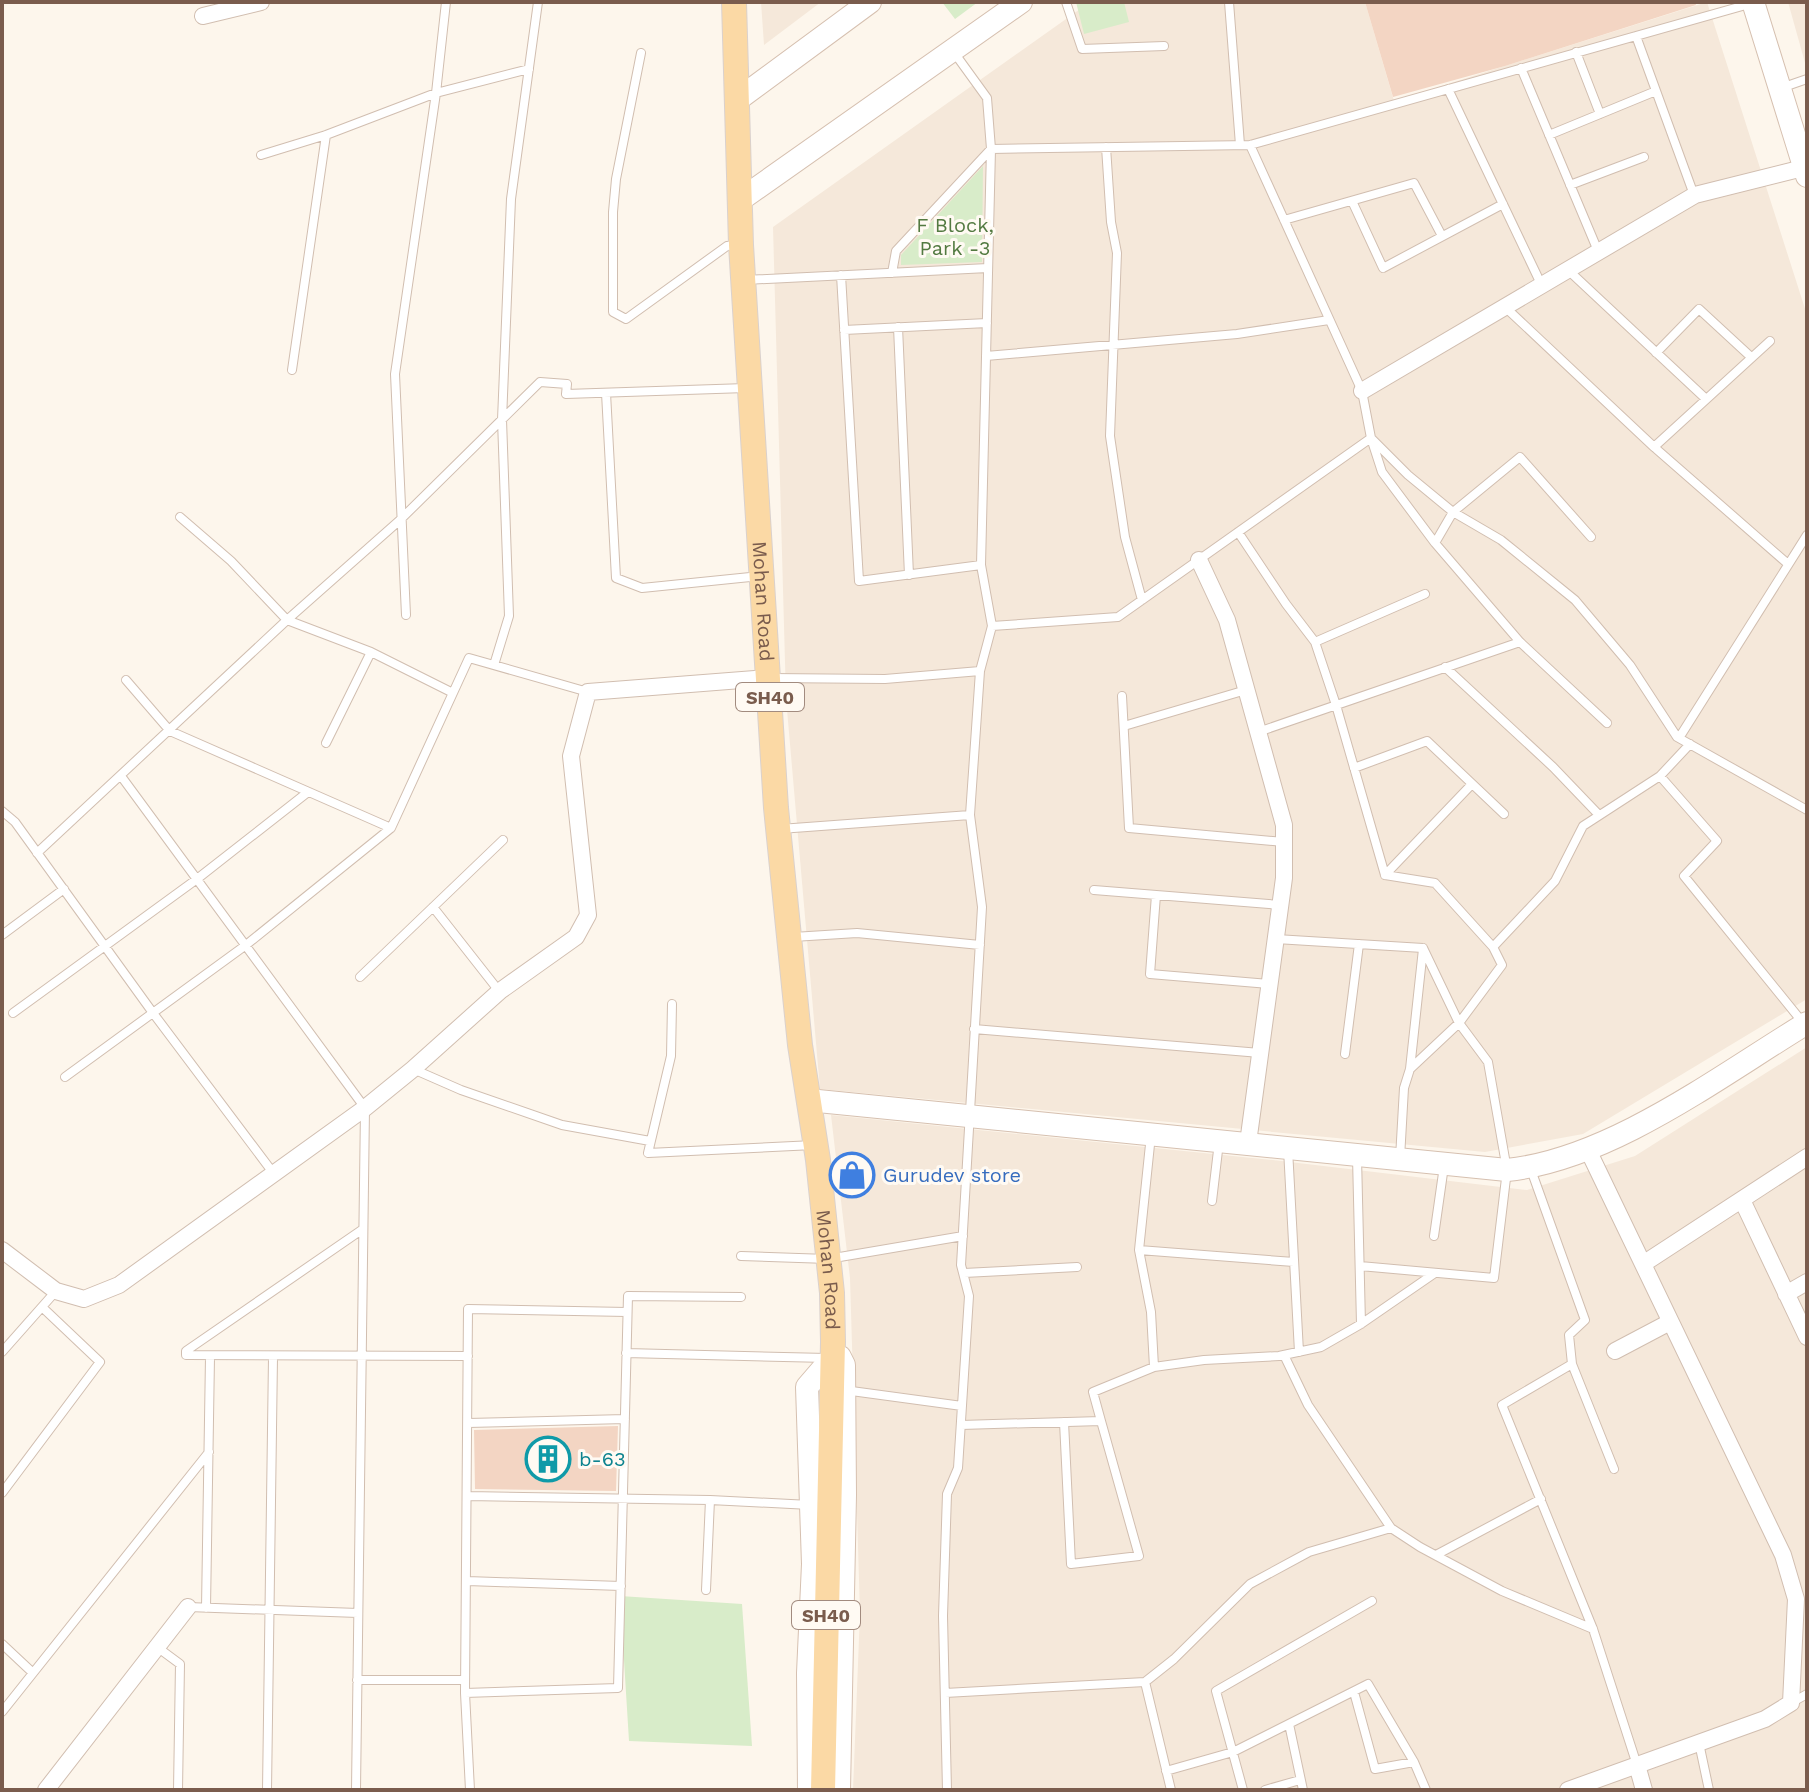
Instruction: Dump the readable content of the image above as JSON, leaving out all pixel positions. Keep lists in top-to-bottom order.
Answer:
{
  "streets": {
    "main road": ["Mohan Road", "SH40"]
  },
  "crossings": [
    ["Mohan Road", "SH40"]
  ],
  "parks": ["F Block, Park -3"],
  "places": {
    "shop": ["Gurudev store"],
    "building": ["b-63"]
  }
}
